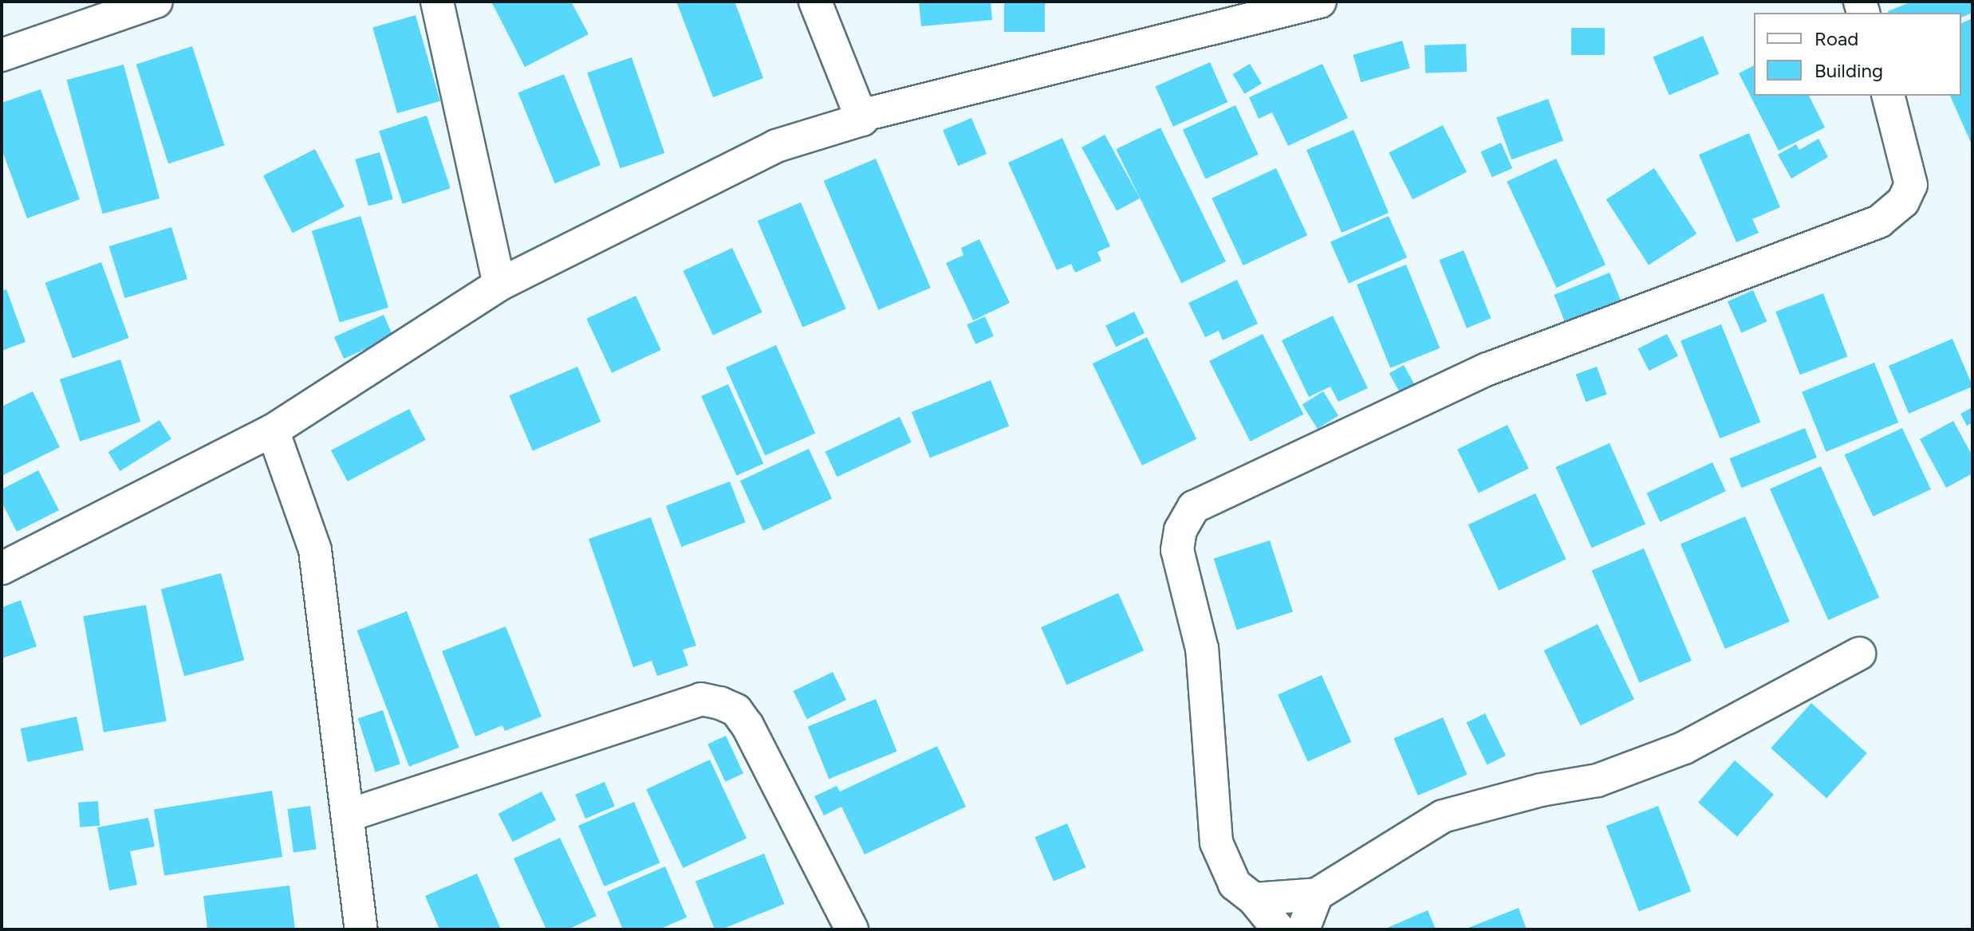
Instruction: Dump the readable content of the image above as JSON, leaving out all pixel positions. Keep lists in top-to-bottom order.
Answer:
{
  "legend": ["Road", "Building"]
}
